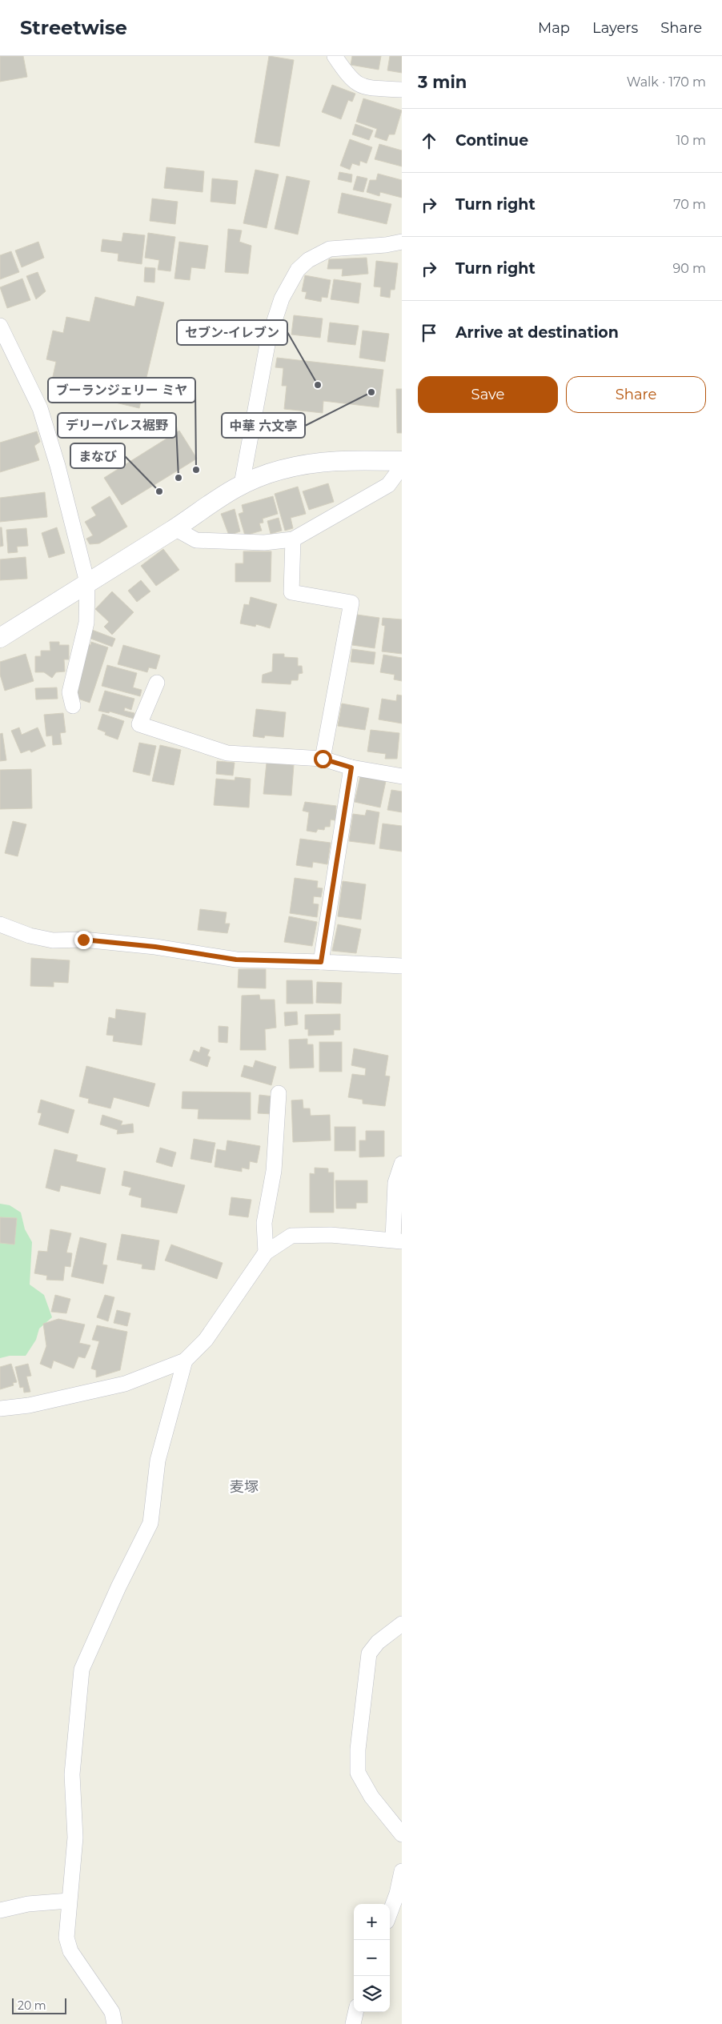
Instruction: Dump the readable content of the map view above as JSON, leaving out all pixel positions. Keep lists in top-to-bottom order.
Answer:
{
  "districts": ["麦塚"],
  "places": [
    "セブン-イレブン",
    "中華 六文亭",
    "ブーランジェリー ミヤ",
    "デリーパレス裾野",
    "まなび"
  ],
  "scale_bar": "20 m",
  "page": {
    "header": "Streetwise",
    "nav": ["Map", "Layers", "Share"],
    "heading": ["3 min", "Walk · 170 m"],
    "list": [
      ["Continue", "10 m"],
      ["Turn right", "70 m"],
      ["Turn right", "90 m"],
      "Arrive at destination"
    ],
    "buttons": ["Save", "Share"],
    "map_buttons": ["+", "−"],
    "scale": "20 m"
  }
}
